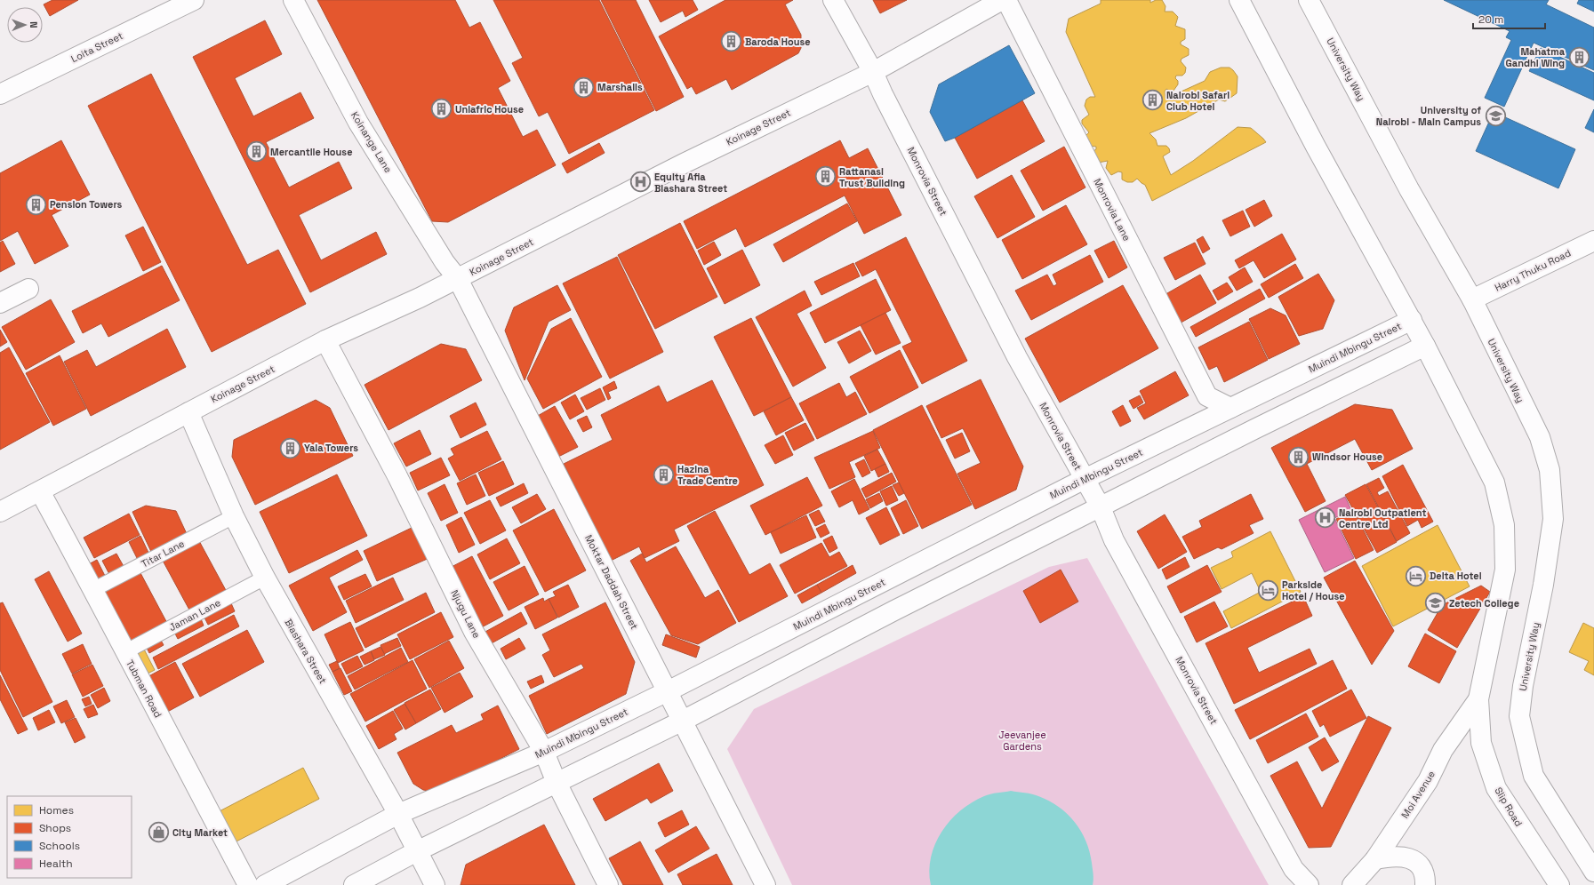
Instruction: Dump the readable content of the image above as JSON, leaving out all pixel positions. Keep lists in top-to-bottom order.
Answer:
{
  "streets": {
    "main road": [
      "Loita Street",
      "University Way",
      "Koinage Street",
      "Koinange Lane",
      "Monrovia Street",
      "Monrovia Lane",
      "Harry Thuku Road",
      "Muindi Mbingu Street",
      "Moktar Daddah Street",
      "Njugu Lane",
      "Biashara Street",
      "Tubman Road",
      "Moi Avenue",
      "Slip Road"
    ],
    "street": ["Titar Lane", "Jaman Lane"]
  },
  "crossings": [
    ["University Way", "Harry Thuku Road"],
    ["Koinage Street", "Koinange Lane"],
    ["Koinage Street", "Monrovia Street"],
    ["Koinage Street", "Moktar Daddah Street"],
    ["Koinage Street", "Njugu Lane"],
    ["Koinage Street", "Biashara Street"],
    ["Koinage Street", "Tubman Road"],
    ["Koinange Lane", "Moktar Daddah Street"],
    ["Monrovia Street", "Muindi Mbingu Street"],
    ["Monrovia Lane", "Muindi Mbingu Street"],
    ["Muindi Mbingu Street", "Moktar Daddah Street"],
    ["Muindi Mbingu Street", "Njugu Lane"],
    ["Muindi Mbingu Street", "Biashara Street"],
    ["Titar Lane", "Biashara Street"],
    ["Titar Lane", "Tubman Road"],
    ["Jaman Lane", "Biashara Street"],
    ["Jaman Lane", "Tubman Road"],
    ["Moi Avenue", "Slip Road"]
  ],
  "parks": ["Jeevanjee Gardens"],
  "places": {
    "building": [
      "Baroda House",
      "Mahatma Gandhi Wing",
      "Marshalls",
      "Nairobi Safari Club Hotel",
      "Uniafric House",
      "Mercantile House",
      "Rattanasi Trust Building",
      "Pension Towers",
      "Yala Towers",
      "Windsor House",
      "Hazina Trade Centre"
    ],
    "school or university": ["University of Nairobi - Main Campus", "Zetech College"],
    "hospital": ["Equity Afia Biashara Street", "Nairobi Outpatient Centre Ltd"],
    "hotel": ["Delta Hotel", "Parkside Hotel / House"],
    "shop": ["City Market"]
  },
  "legend": [
    "Homes",
    "Shops",
    "Schools",
    "Health"
  ],
  "scale_bar": "20 m",
  "north": "right"
}
